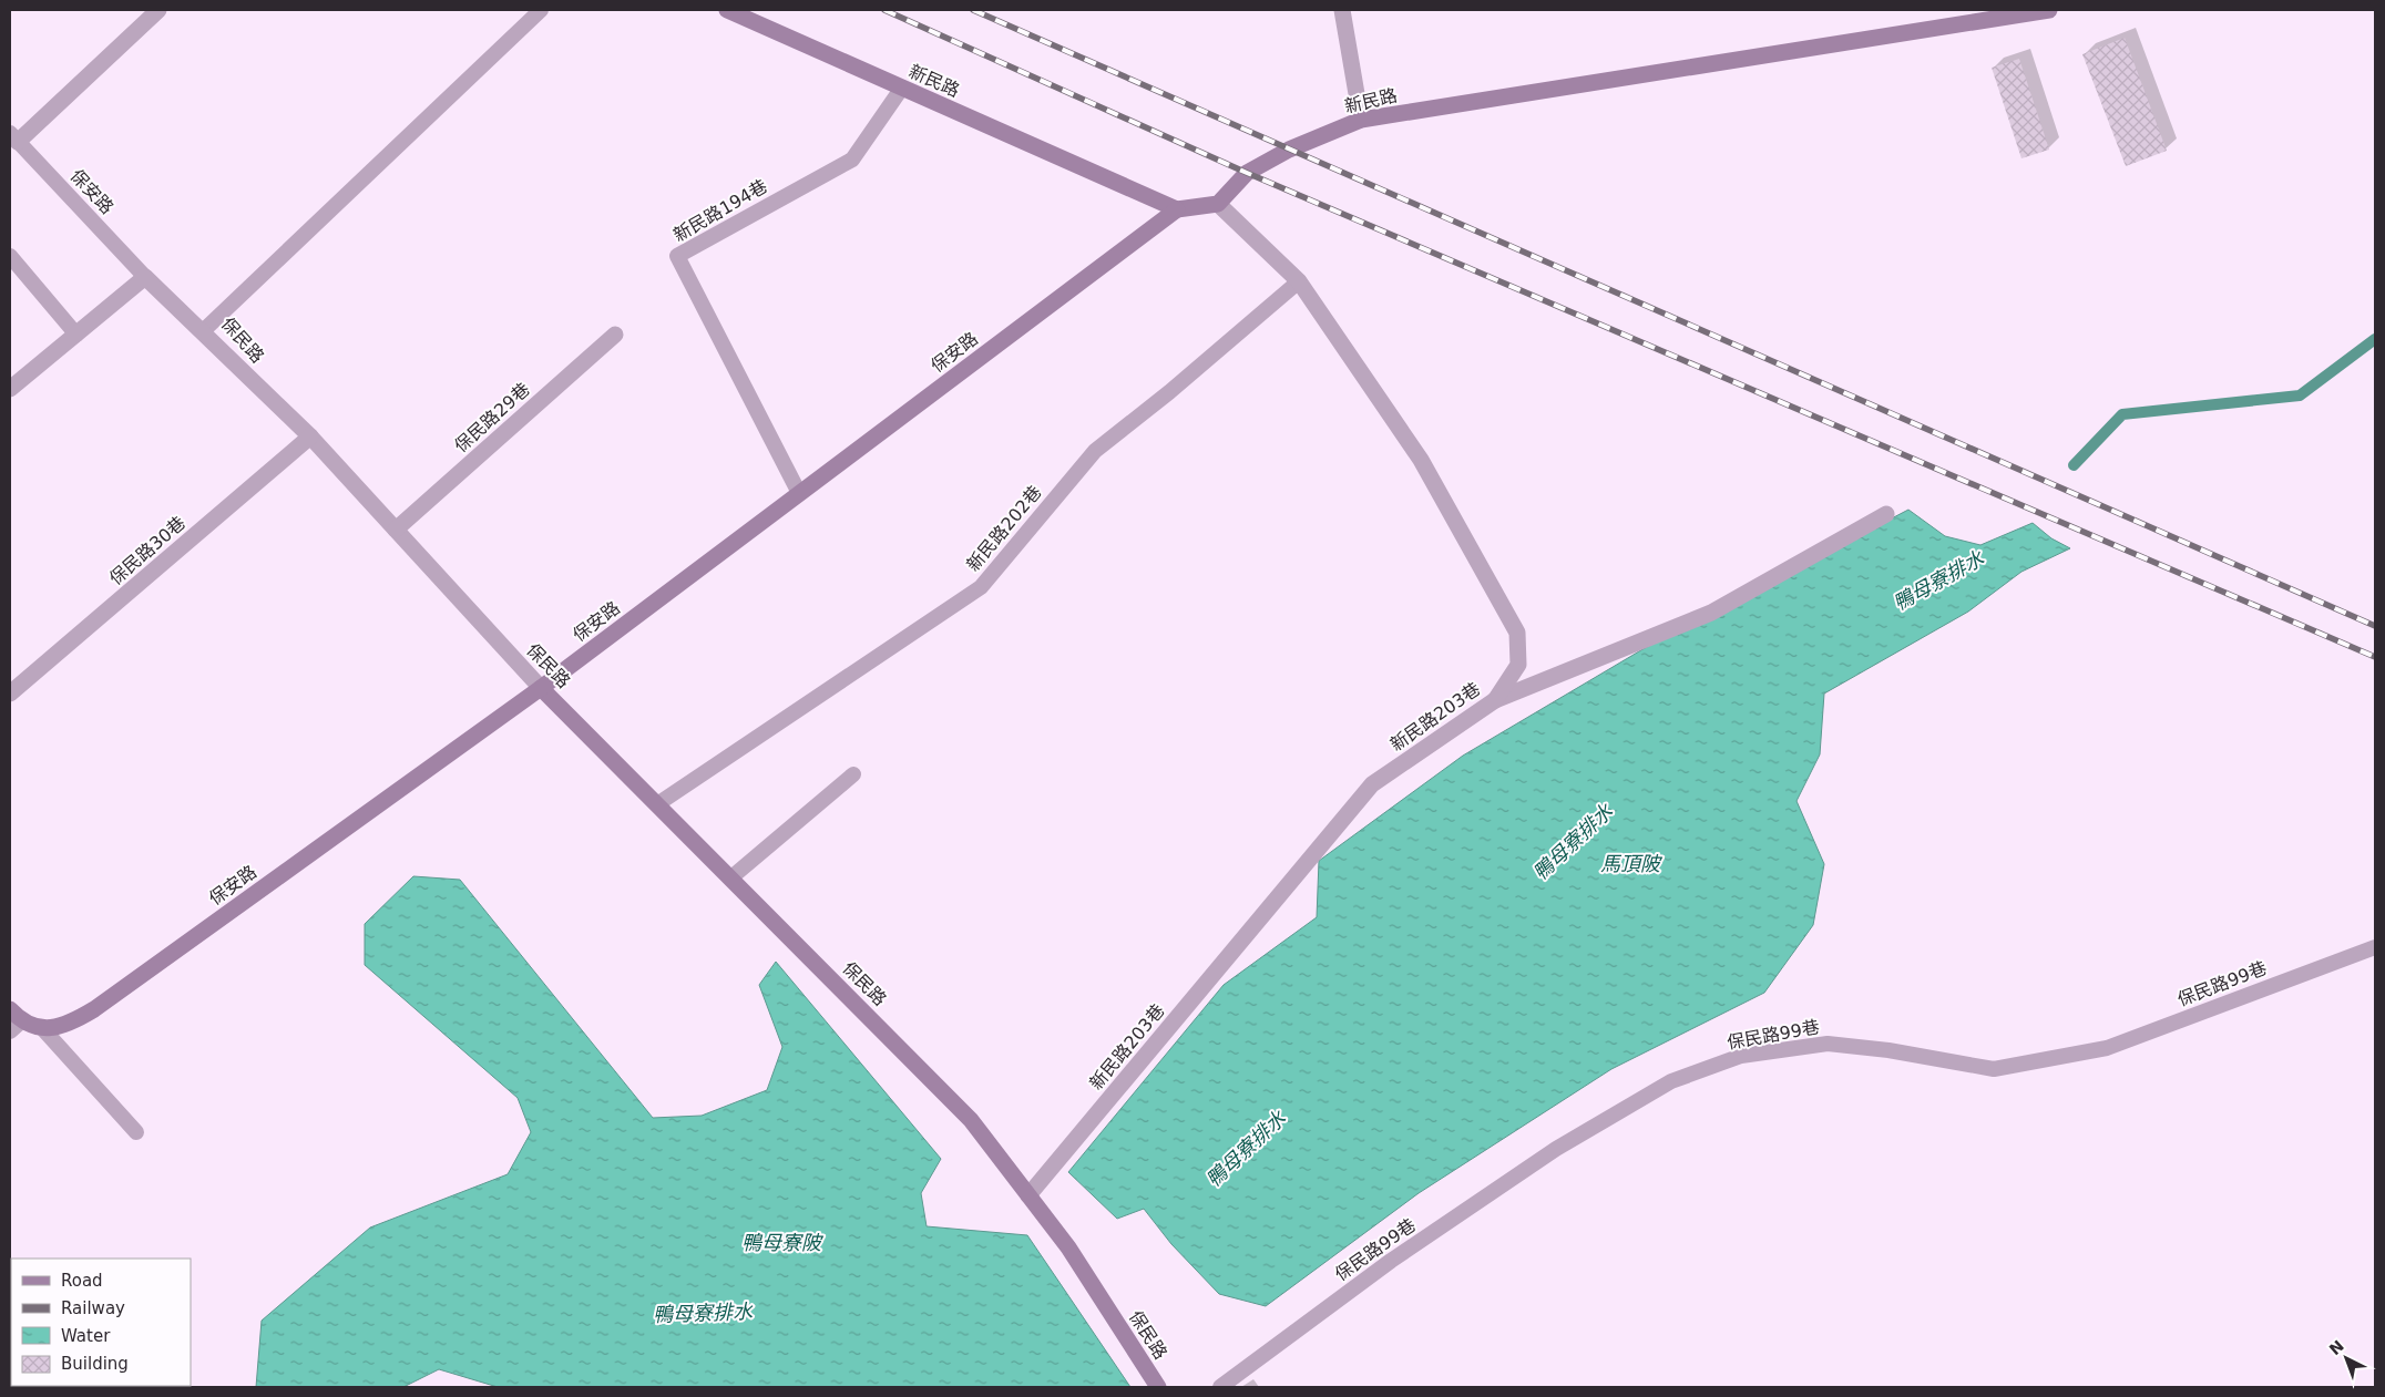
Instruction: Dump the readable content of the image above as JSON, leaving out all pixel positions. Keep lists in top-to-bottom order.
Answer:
{
  "streets": {
    "street": [
      "新民路",
      "保安路",
      "保民路",
      "保民路29巷",
      "保民路30巷",
      "新民路203巷"
    ],
    "lane": ["新民路194巷", "新民路202巷", "保民路99巷"]
  },
  "crossings": [
    ["新民路", "保安路"],
    ["新民路", "新民路194巷"],
    ["新民路", "新民路203巷"],
    ["保安路", "新民路194巷"],
    ["保安路", "保民路"],
    ["保民路", "保民路29巷"],
    ["保民路", "新民路202巷"],
    ["保民路", "保民路30巷"],
    ["保民路", "新民路203巷"],
    ["新民路202巷", "新民路203巷"]
  ],
  "water": ["鴨母寮排水", "馬頂陂", "鴨母寮陂"],
  "legend": [
    "Road",
    "Railway",
    "Water",
    "Building"
  ],
  "north": "top left"
}
